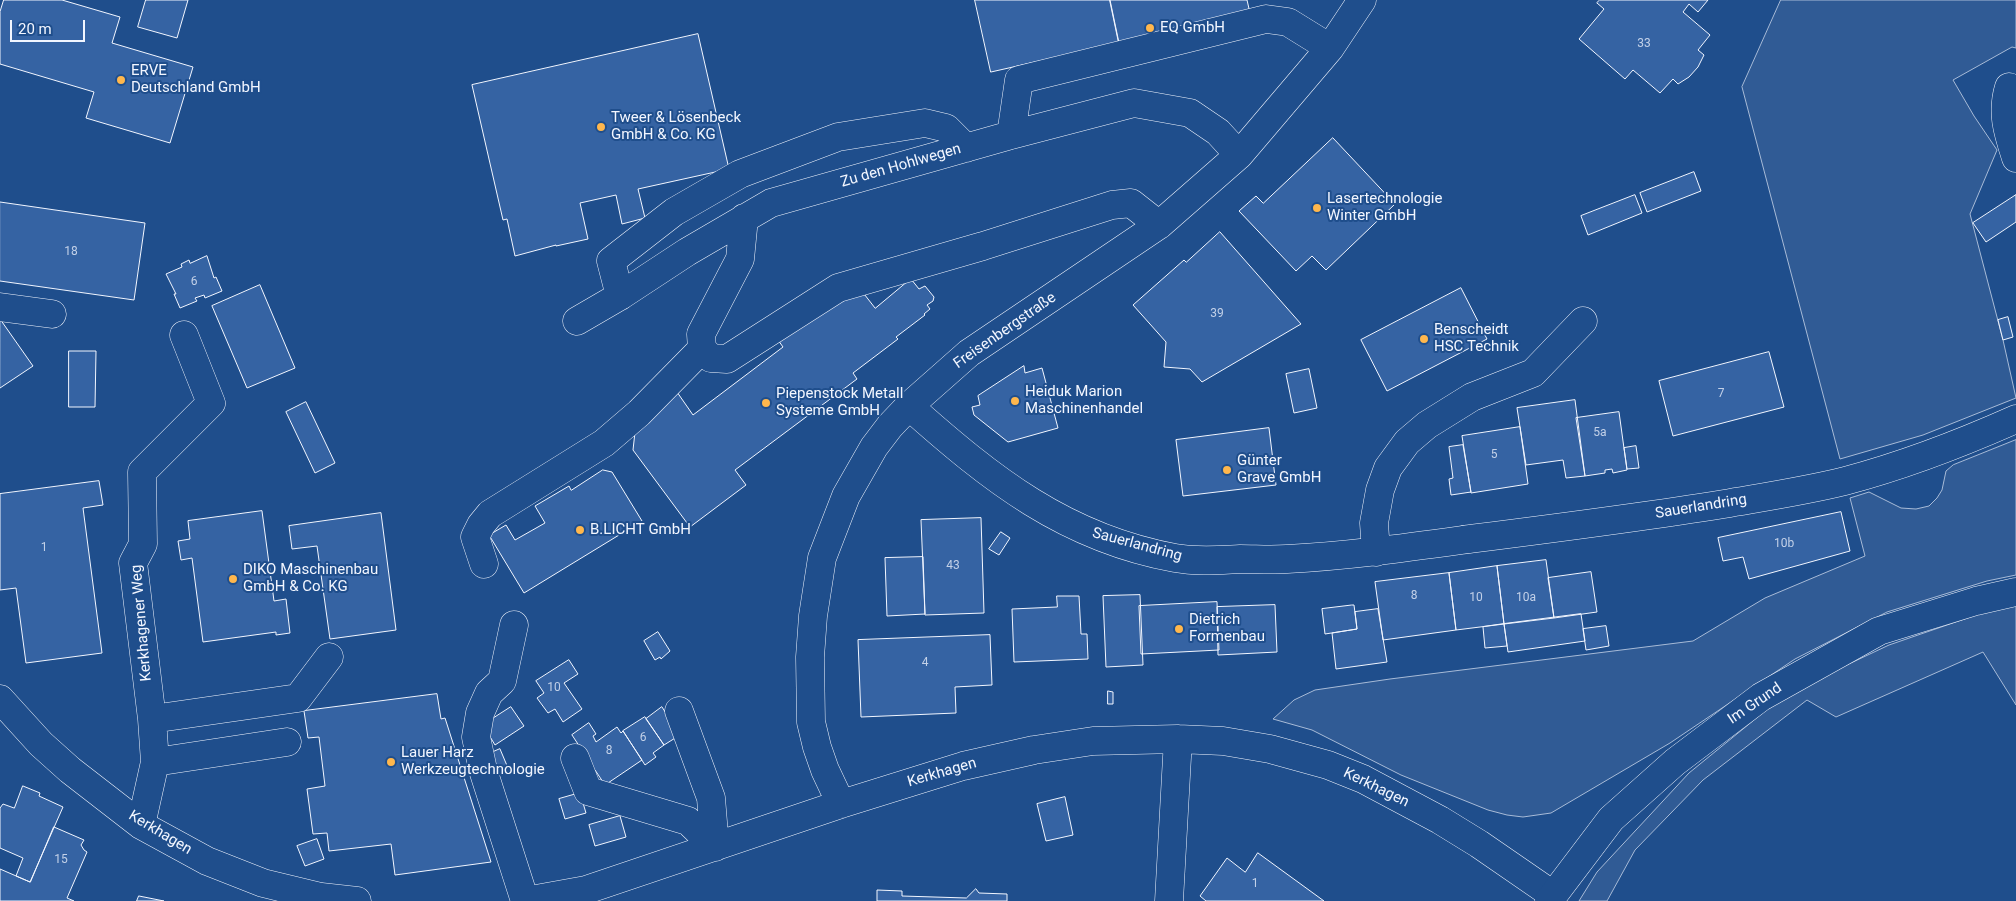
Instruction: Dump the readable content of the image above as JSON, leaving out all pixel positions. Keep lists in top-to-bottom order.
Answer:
{
  "streets": {
    "street": [
      "Zu den Hohlwegen",
      "Freisenbergstraße",
      "Sauerlandring",
      "Kerkhagener Weg",
      "Im Grund",
      "Kerkhagen"
    ]
  },
  "crossings": [
    ["Zu den Hohlwegen", "Freisenbergstraße"],
    ["Freisenbergstraße", "Sauerlandring"],
    ["Freisenbergstraße", "Kerkhagen"],
    ["Kerkhagener Weg", "Kerkhagen"],
    ["Im Grund", "Kerkhagen"]
  ],
  "places": [
    "EQ GmbH",
    "ERVE Deutschland GmbH",
    "Tweer & Lösenbeck GmbH & Co. KG",
    "Lasertechnologie Winter GmbH",
    "Benscheidt HSC Technik",
    "Heiduk Marion Maschinenhandel",
    "Piepenstock Metall Systeme GmbH",
    "Günter Grave GmbH",
    "B.LICHT GmbH",
    "DIKO Maschinenbau GmbH & Co. KG",
    "Dietrich Formenbau",
    "Lauer Harz Werkzeugtechnologie"
  ],
  "house_numbers": [
    "33",
    "18",
    "6",
    "39",
    "7",
    "5a",
    "5",
    "10b",
    "1",
    "43",
    "8",
    "10",
    "10a",
    "4",
    "10",
    "6",
    "8",
    "15",
    "1"
  ],
  "scale_bar": "20 m"
}
